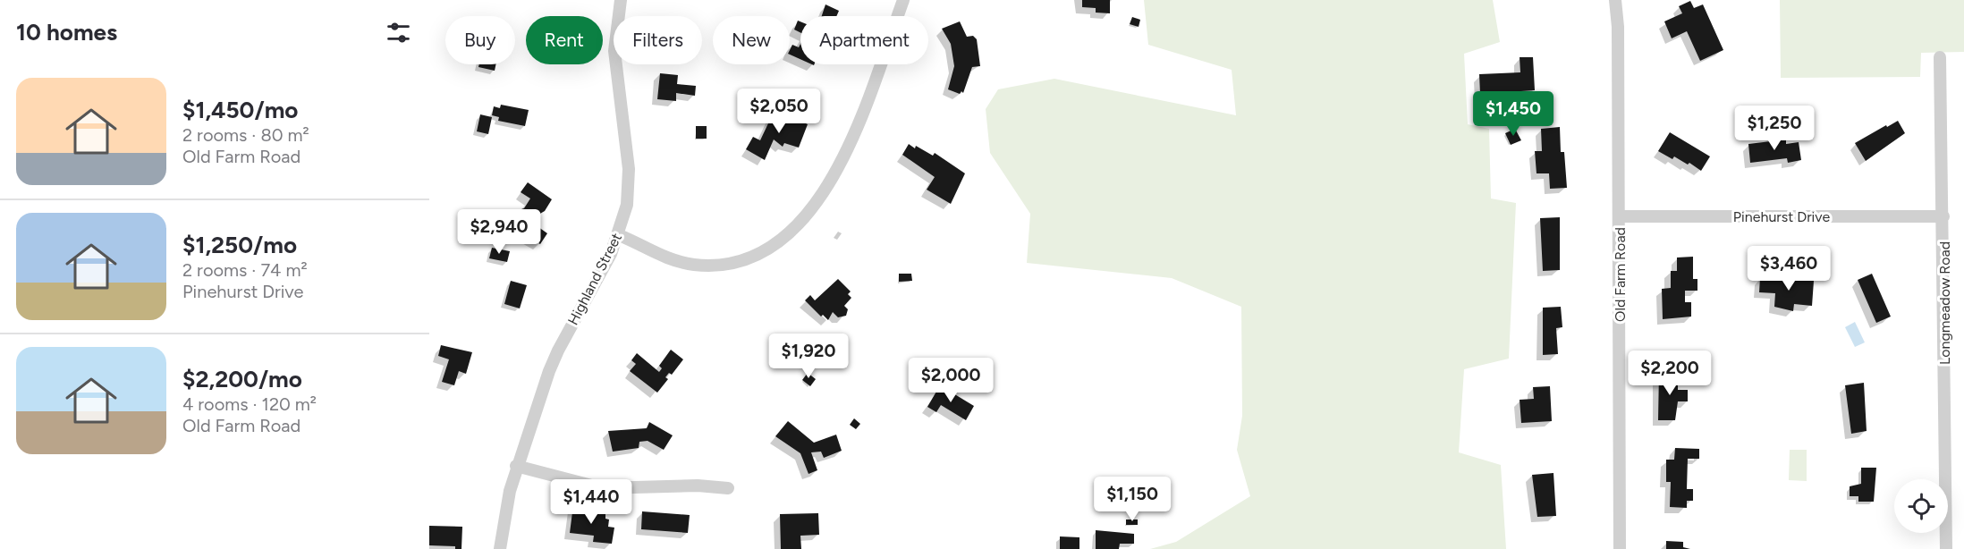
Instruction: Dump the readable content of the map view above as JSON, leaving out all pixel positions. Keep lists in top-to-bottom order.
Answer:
{
  "streets": {
    "street": [
      "Pinehurst Drive",
      "Old Farm Road",
      "Highland Street",
      "Longmeadow Road"
    ]
  },
  "crossings": [
    ["Pinehurst Drive", "Old Farm Road"],
    ["Pinehurst Drive", "Longmeadow Road"]
  ],
  "page": {
    "heading": "10 homes",
    "chip": [
      "Buy",
      "Rent",
      "Filters",
      "New",
      "Apartment"
    ],
    "list": [
      {
        "name": "$1,450/mo",
        "note": "2 rooms · 80 m² · Old Farm Road"
      },
      {
        "name": "$1,250/mo",
        "note": "2 rooms · 74 m² · Pinehurst Drive"
      },
      {
        "name": "$2,200/mo",
        "note": "4 rooms · 120 m² · Old Farm Road"
      }
    ],
    "price": [
      "$2,050",
      "$1,450",
      "$1,250",
      "$2,940",
      "$3,460",
      "$1,920",
      "$2,200",
      "$2,000",
      "$1,150",
      "$1,440"
    ]
  }
}
